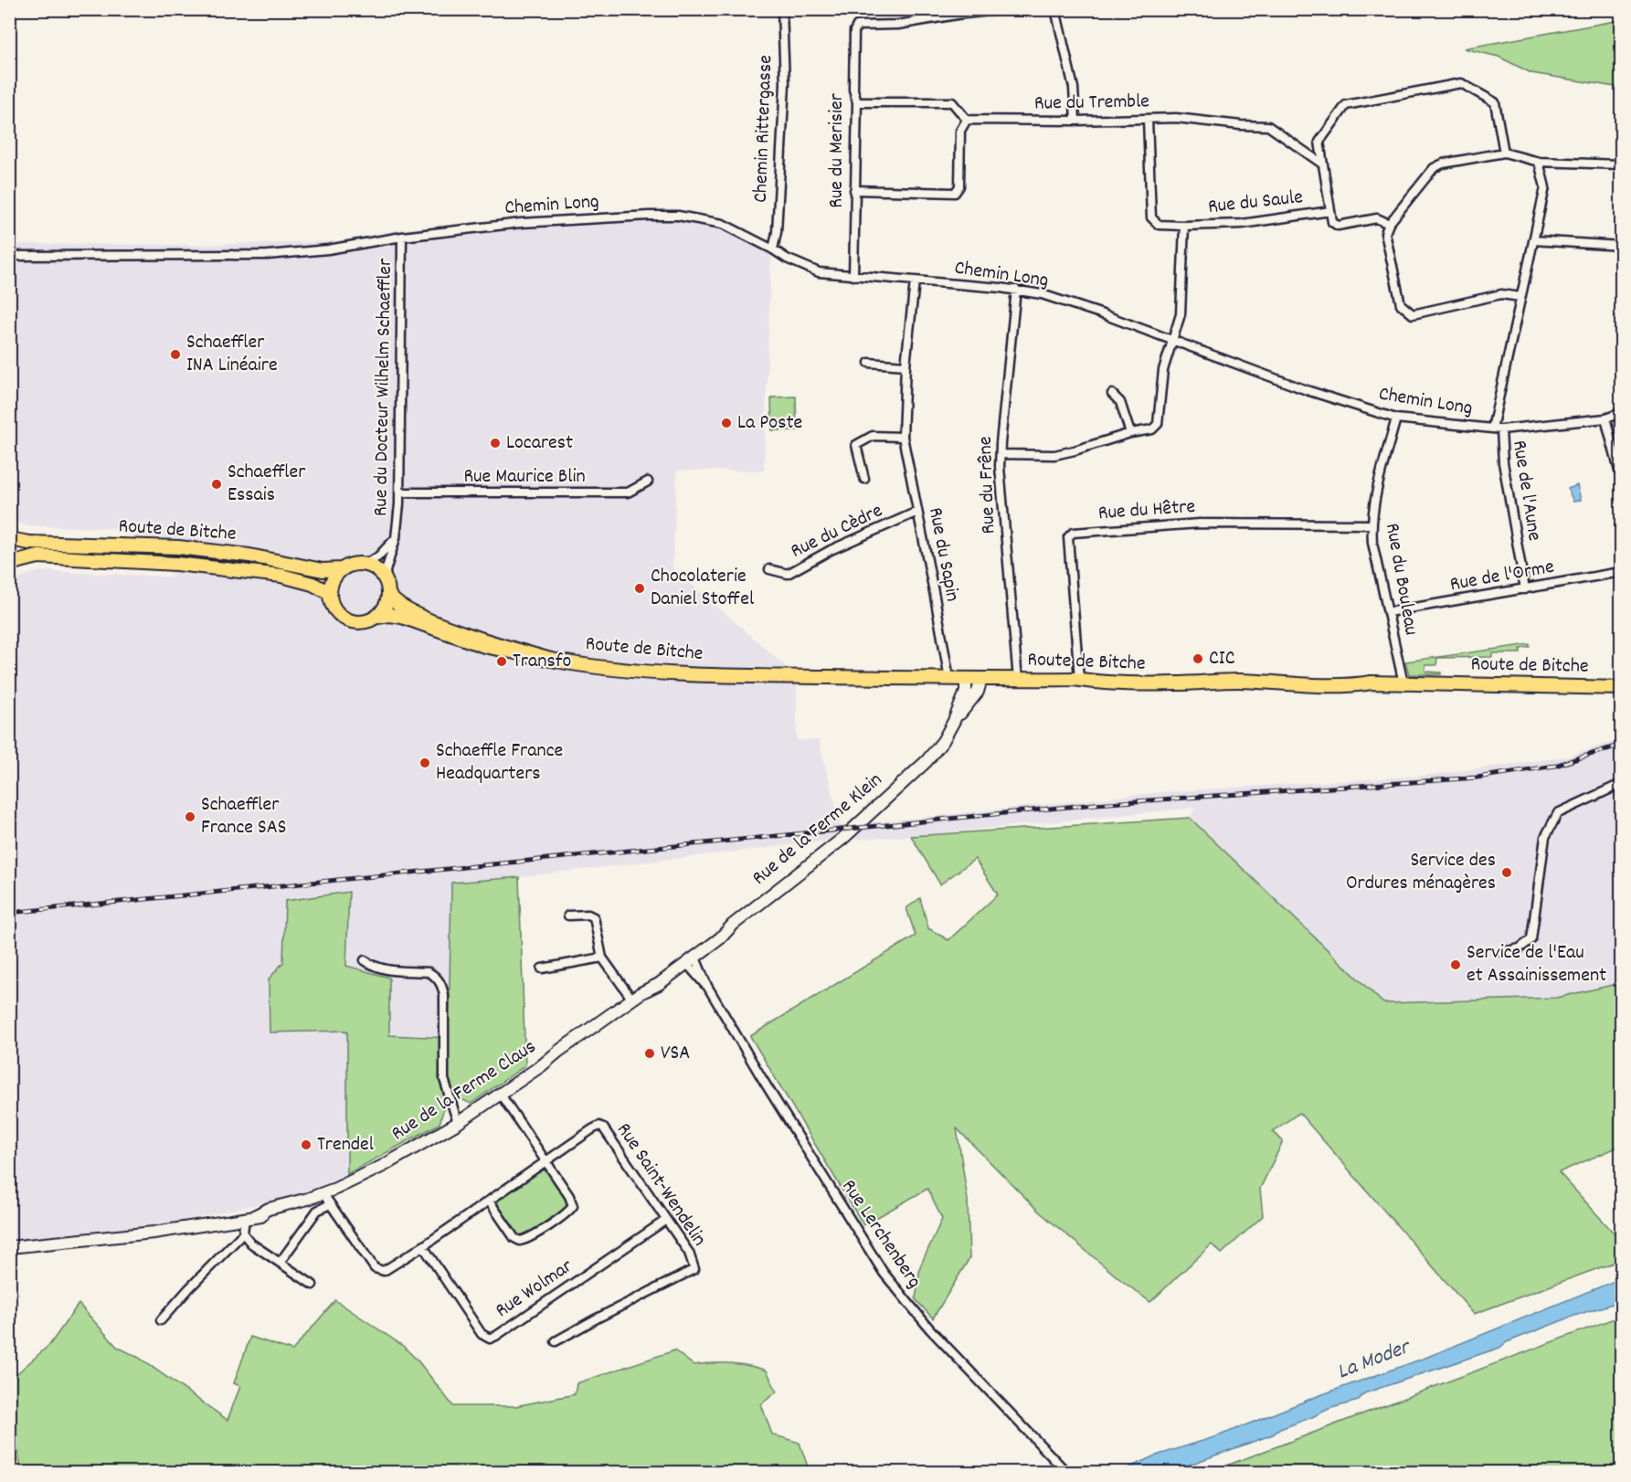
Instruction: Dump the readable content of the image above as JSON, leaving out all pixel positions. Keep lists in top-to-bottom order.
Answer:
{
  "streets": {
    "main road": ["Route de Bitche"],
    "street": [
      "Rue du Tremble",
      "Chemin Rittergasse",
      "Rue du Merisier",
      "Rue du Saule",
      "Chemin Long",
      "Rue du Docteur Wilhelm Schaeffler",
      "Rue Maurice Blin",
      "Rue du Frêne",
      "Rue de l'Aune",
      "Rue du Hêtre",
      "Rue du Cèdre",
      "Rue du Sapin",
      "Rue de l'Orme",
      "Rue du Bouleau",
      "Rue de la Ferme Klein",
      "Rue de la Ferme Claus",
      "Rue Saint-Wendelin",
      "Rue Lerchenberg",
      "Rue Wolmar"
    ]
  },
  "crossings": [
    ["Rue du Tremble", "Rue du Saule"],
    ["Chemin Rittergasse", "Chemin Long"],
    ["Rue du Merisier", "Chemin Long"],
    ["Chemin Long", "Rue du Docteur Wilhelm Schaeffler"],
    ["Chemin Long", "Rue du Frêne"],
    ["Chemin Long", "Rue de l'Aune"],
    ["Chemin Long", "Rue du Sapin"],
    ["Chemin Long", "Rue du Bouleau"],
    ["Rue du Docteur Wilhelm Schaeffler", "Rue Maurice Blin"],
    ["Rue du Docteur Wilhelm Schaeffler", "Route de Bitche"],
    ["Rue du Frêne", "Route de Bitche"],
    ["Rue de l'Aune", "Rue de l'Orme"],
    ["Rue du Hêtre", "Route de Bitche"],
    ["Rue du Hêtre", "Rue du Bouleau"],
    ["Route de Bitche", "Rue du Sapin"],
    ["Route de Bitche", "Rue du Bouleau"],
    ["Route de Bitche", "Rue de la Ferme Klein"],
    ["Rue du Cèdre", "Rue du Sapin"],
    ["Rue de l'Orme", "Rue du Bouleau"],
    ["Rue de la Ferme Klein", "Rue de la Ferme Claus"],
    ["Rue de la Ferme Klein", "Rue Lerchenberg"],
    ["Rue de la Ferme Claus", "Rue Saint-Wendelin"],
    ["Rue de la Ferme Claus", "Rue Lerchenberg"],
    ["Rue Saint-Wendelin", "Rue Wolmar"]
  ],
  "water": ["La Moder"],
  "places": [
    "Schaeffler INA Linéaire",
    "La Poste",
    "Locarest",
    "Schaeffler Essais",
    "Chocolaterie Daniel Stoffel",
    "CIC",
    "Transfo",
    "Schaeffle France Headquarters",
    "Schaeffler France SAS",
    "Service des Ordures ménagères",
    "Service de l'Eau et Assainissement",
    "VSA",
    "Trendel"
  ]
}
